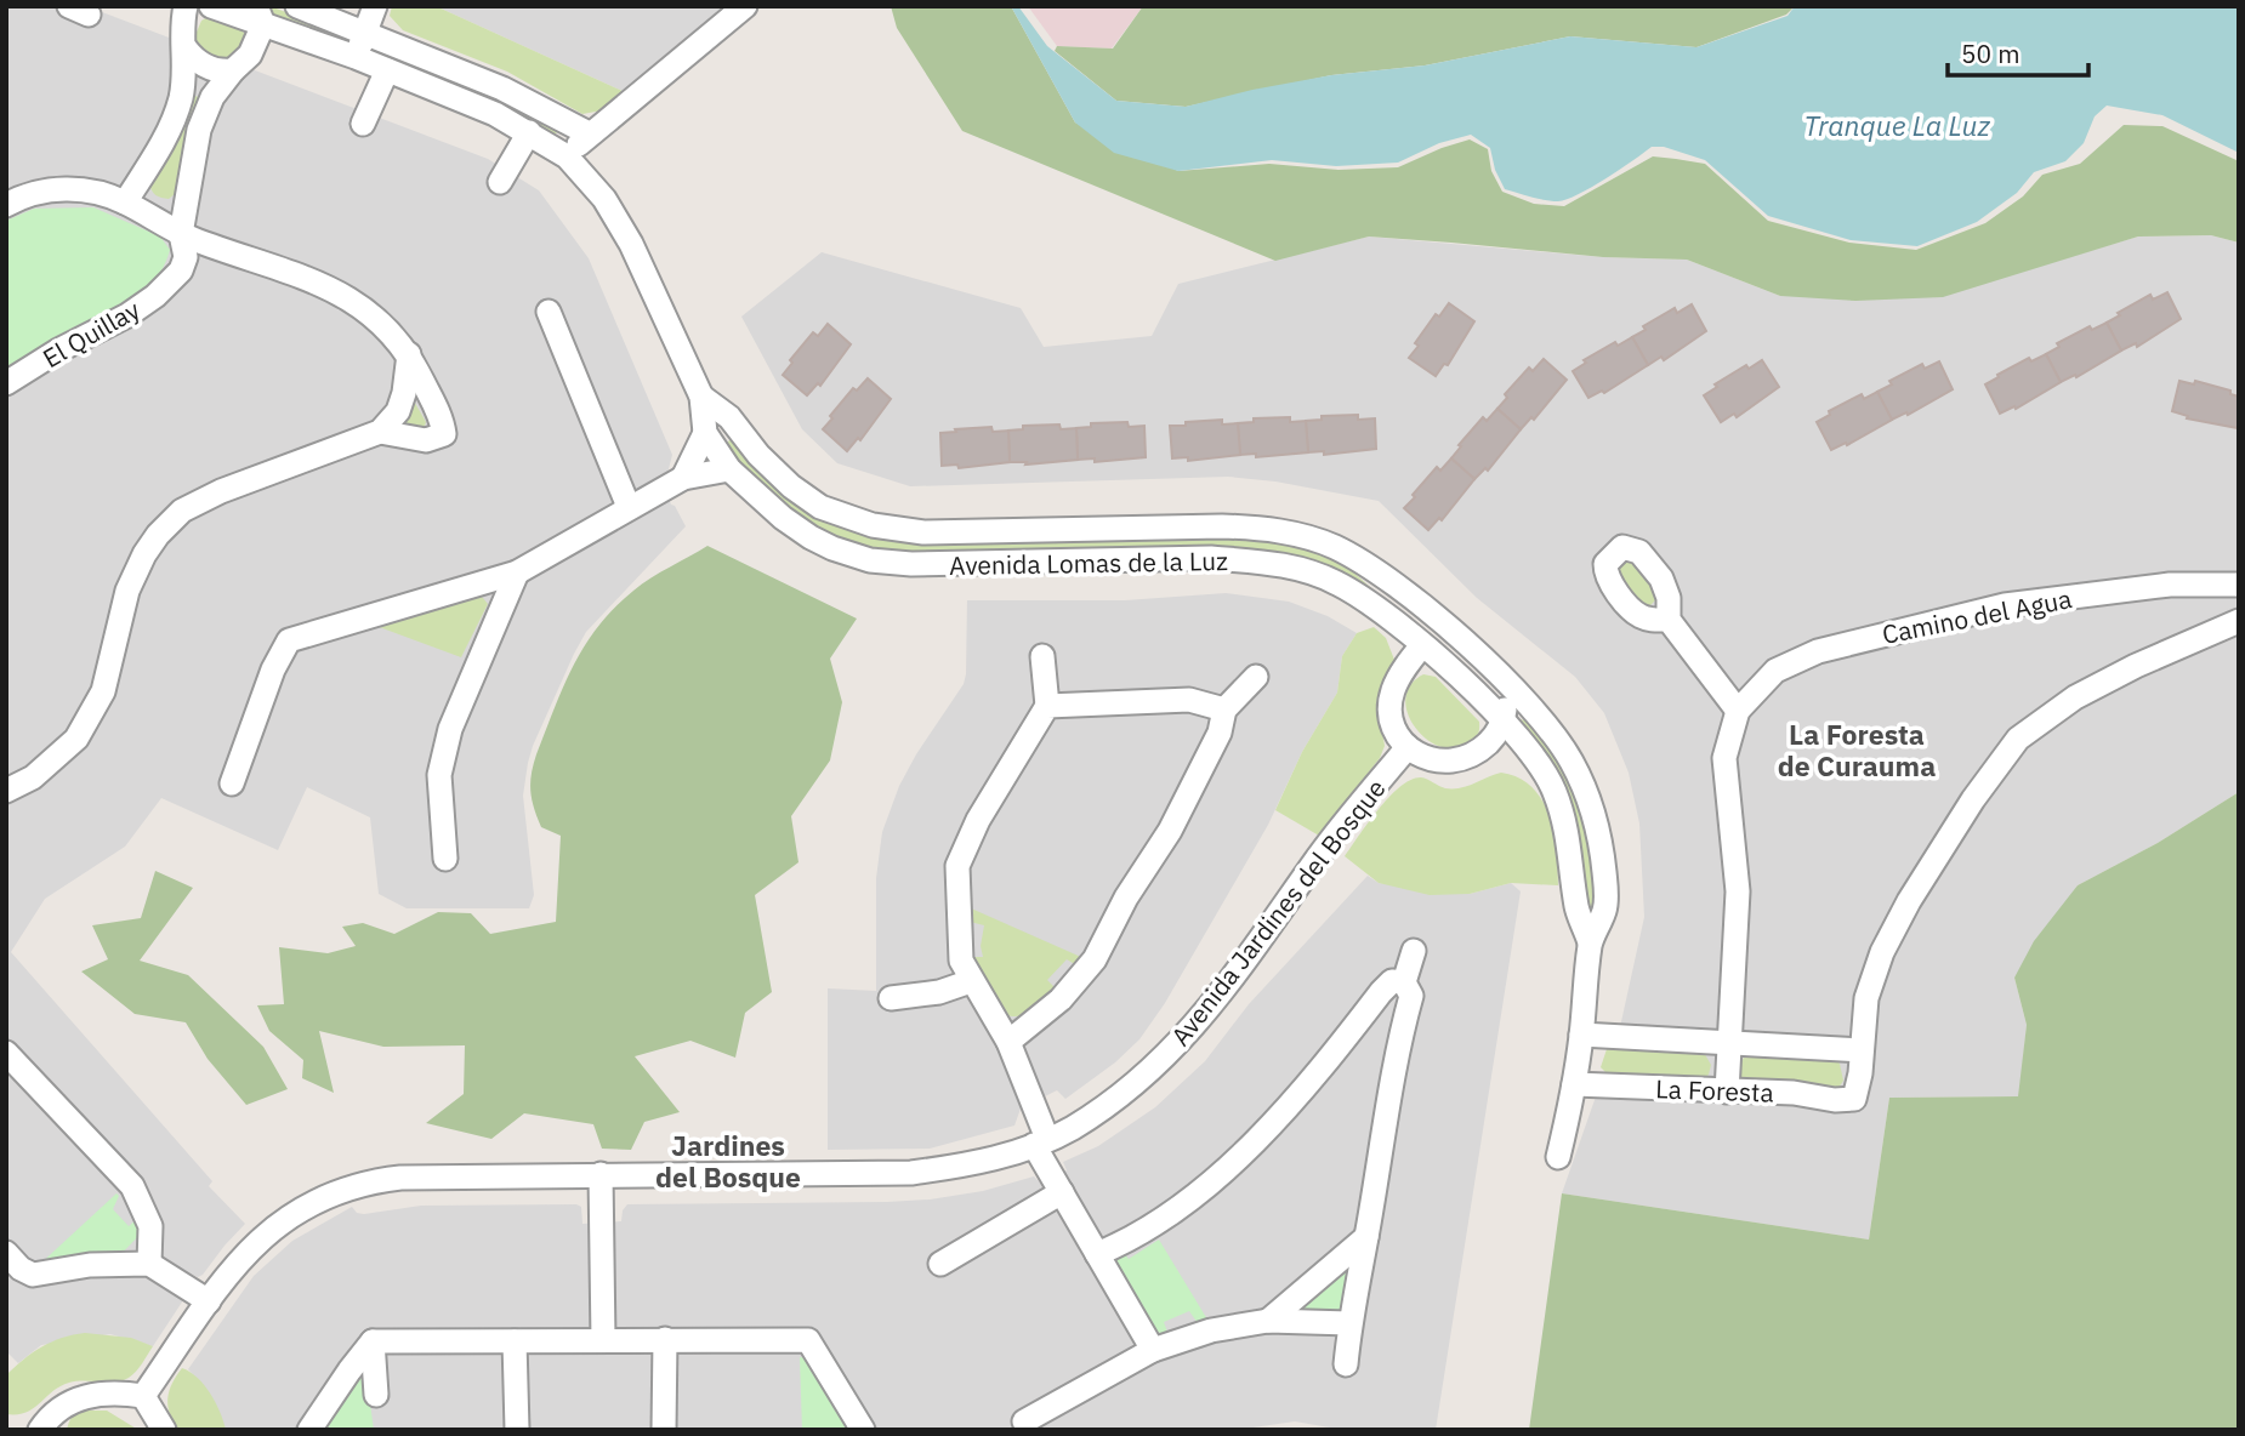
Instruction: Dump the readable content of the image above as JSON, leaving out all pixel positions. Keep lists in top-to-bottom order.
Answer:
{
  "streets": {
    "street": [
      "El Quillay",
      "Avenida Lomas de la Luz",
      "Camino del Agua",
      "Avenida Jardines del Bosque",
      "La Foresta"
    ]
  },
  "crossings": [
    ["El Quillay", "Avenida Lomas de la Luz"],
    ["Avenida Lomas de la Luz", "La Foresta"],
    ["Camino del Agua", "La Foresta"]
  ],
  "districts": ["La Foresta de Curauma", "Jardines del Bosque"],
  "water": ["Tranque La Luz"],
  "scale_bar": "50 m"
}
